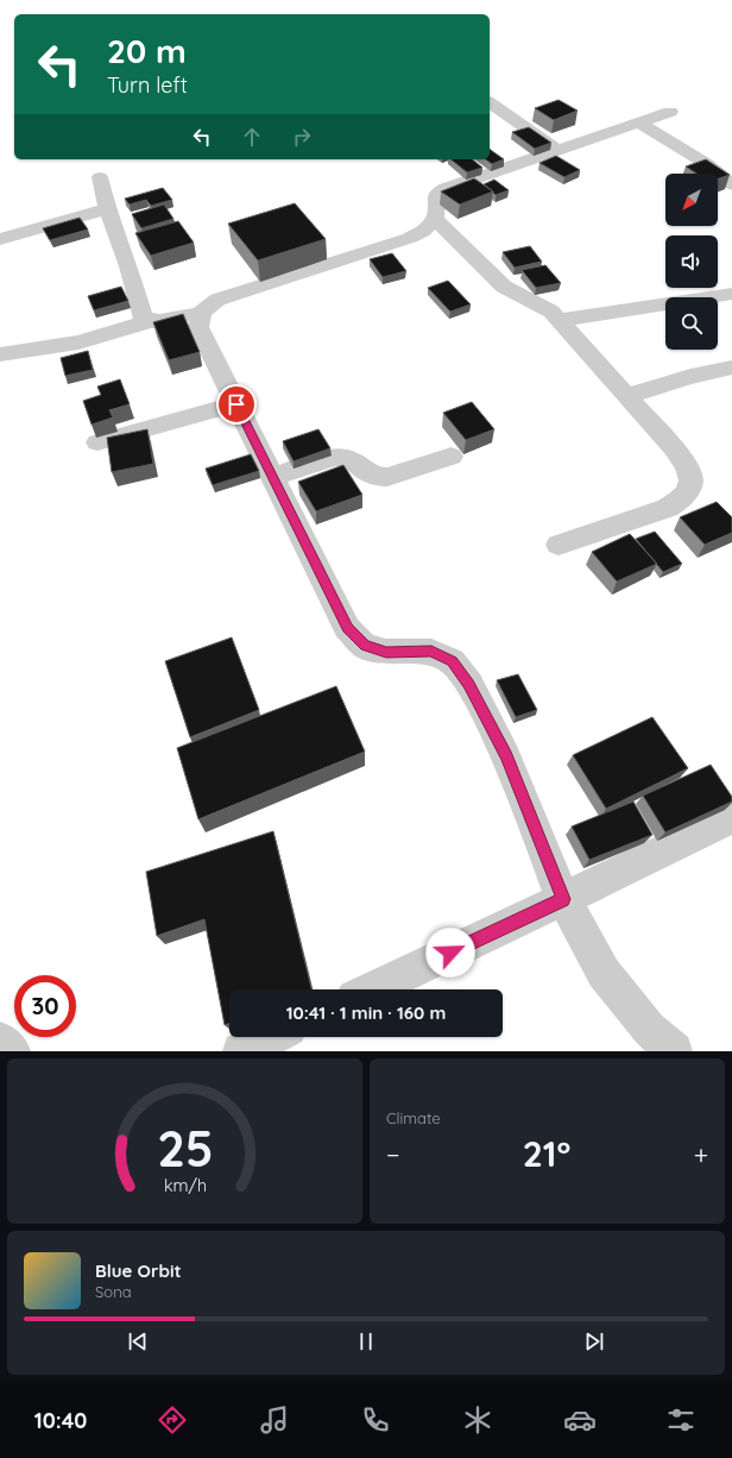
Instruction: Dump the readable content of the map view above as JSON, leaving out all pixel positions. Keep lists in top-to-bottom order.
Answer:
{
  "north": "bottom left",
  "page": {
    "turn": ["20 m", "Turn left"],
    "limit": "30",
    "trip": "10:41 · 1 min · 160 m",
    "tile": "Climate",
    "heat": ["−", "21°", "+"],
    "song": ["Blue Orbit", "Sona"],
    "tabs": "10:40",
    "gauge": ["25", "km/h"]
  }
}
